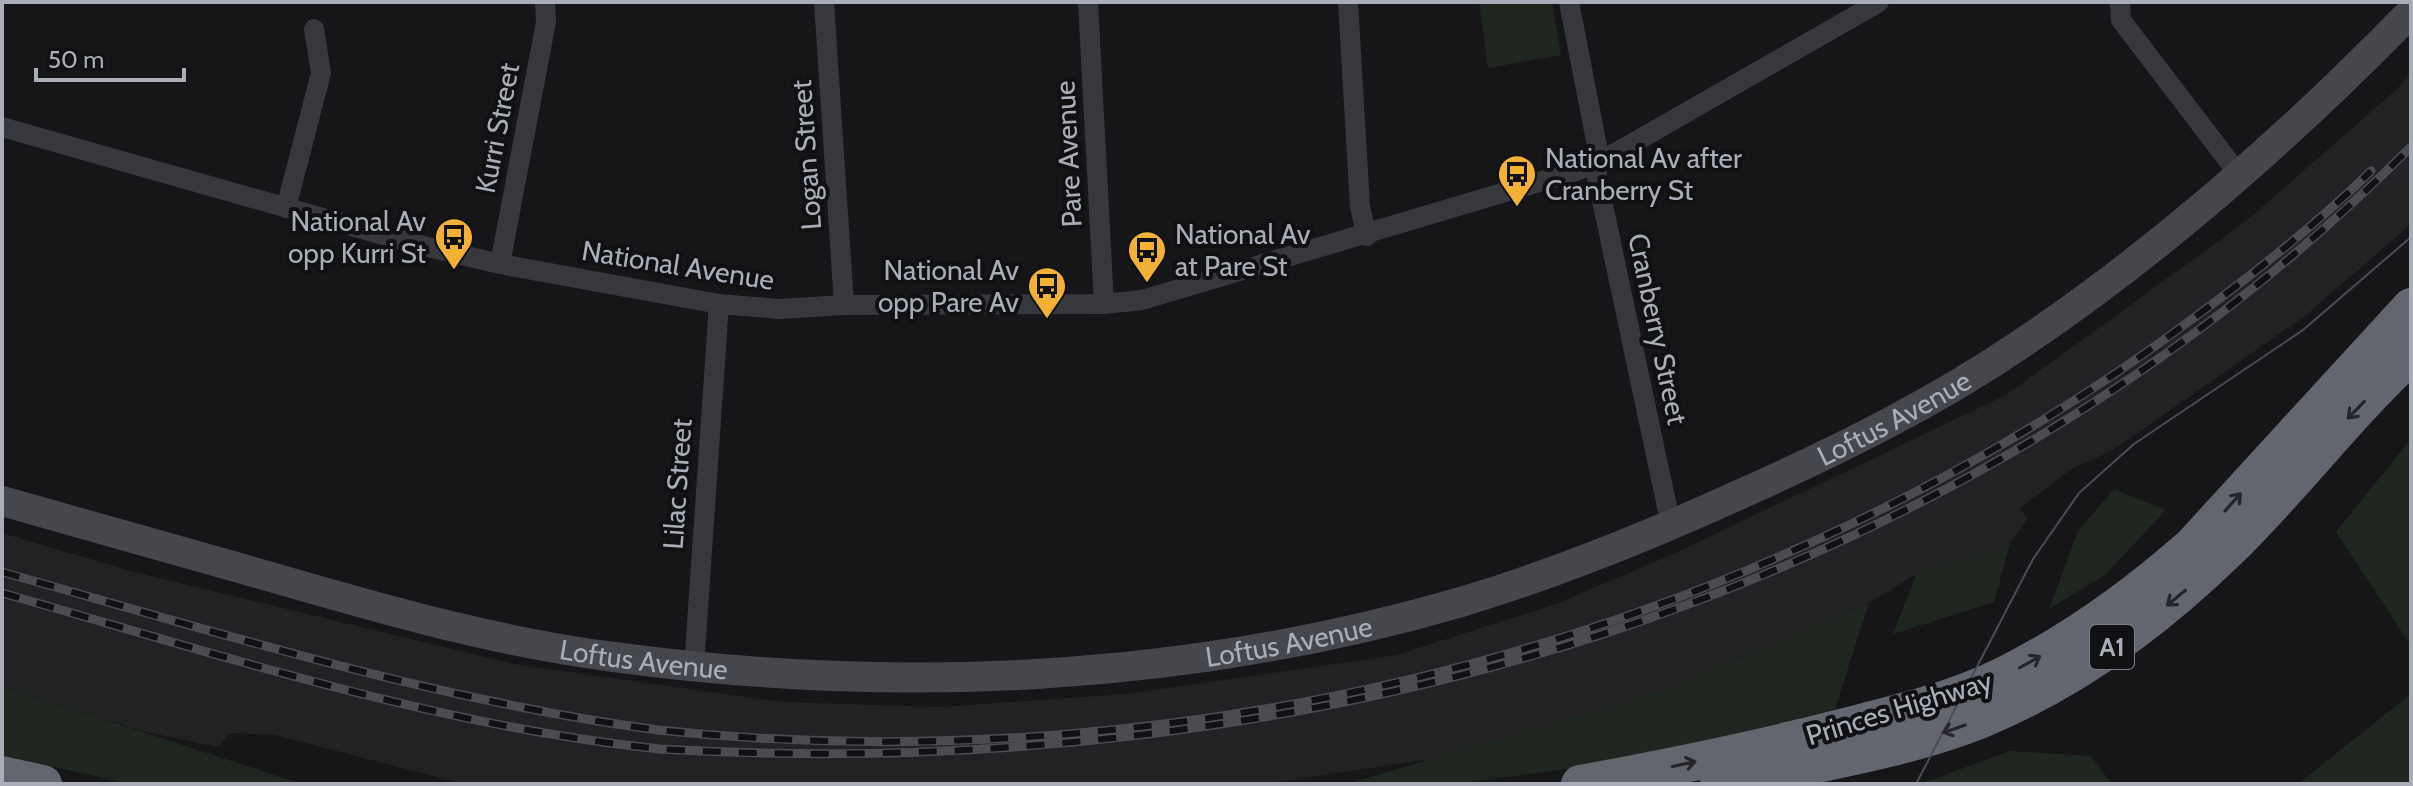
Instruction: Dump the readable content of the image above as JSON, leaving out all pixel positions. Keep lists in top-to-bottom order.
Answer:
{
  "streets": {
    "highway": ["A1", "Princes Highway"],
    "street": [
      "Kurri Street",
      "Pare Avenue",
      "Logan Street",
      "National Avenue",
      "Cranberry Street",
      "Loftus Avenue",
      "Lilac Street"
    ]
  },
  "crossings": [
    ["Kurri Street", "National Avenue"],
    ["Pare Avenue", "National Avenue"],
    ["Logan Street", "National Avenue"],
    ["National Avenue", "Cranberry Street"],
    ["National Avenue", "Lilac Street"],
    ["Cranberry Street", "Loftus Avenue"],
    ["Loftus Avenue", "Lilac Street"]
  ],
  "places": {
    "bus stop": [
      "National Av after Cranberry St",
      "National Av opp Kurri St",
      "National Av at Pare St",
      "National Av opp Pare Av"
    ]
  },
  "scale_bar": "50 m"
}
